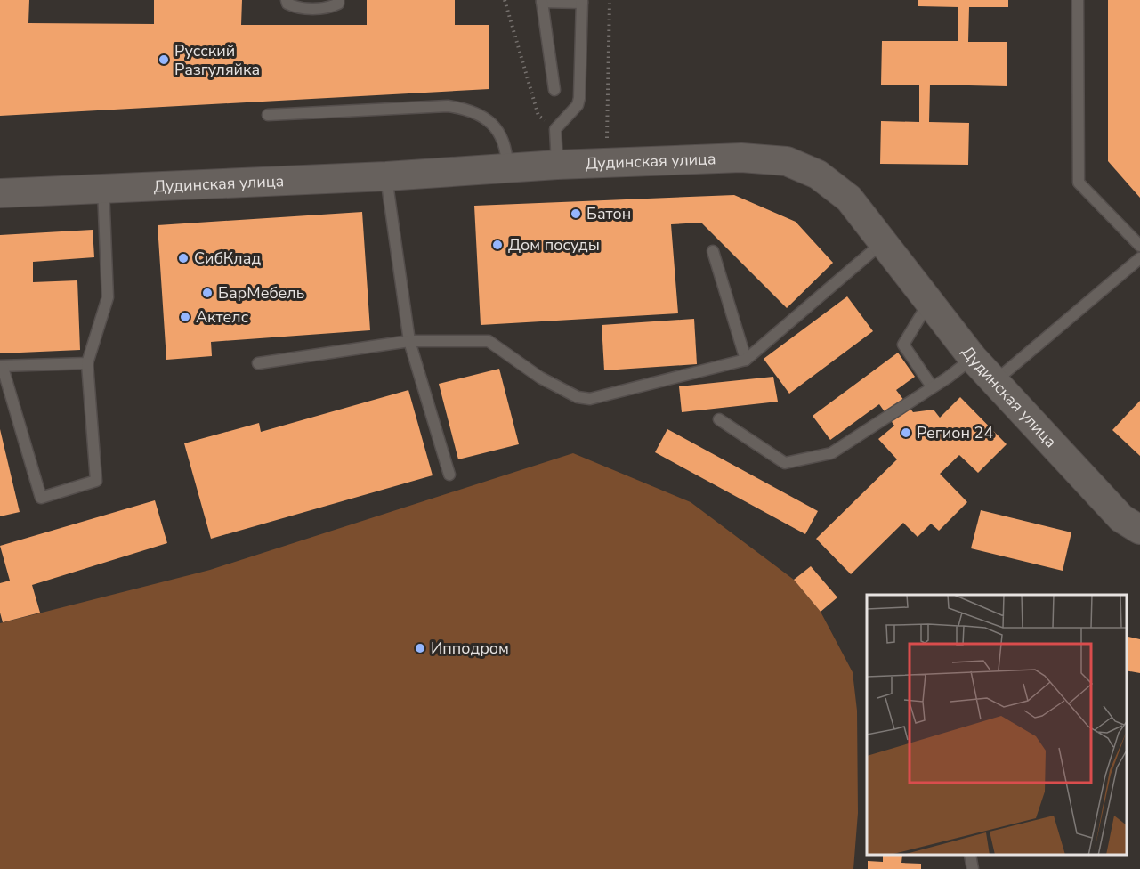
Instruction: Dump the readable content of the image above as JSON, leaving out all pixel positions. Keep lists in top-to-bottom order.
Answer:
{
  "streets": {
    "street": ["Дудинская улица"]
  },
  "places": [
    "Русский Разгуляйка",
    "Батон",
    "Дом посуды",
    "СибКлад",
    "БарМебель",
    "Актелс",
    "Регион 24",
    "Ипподром"
  ]
}
